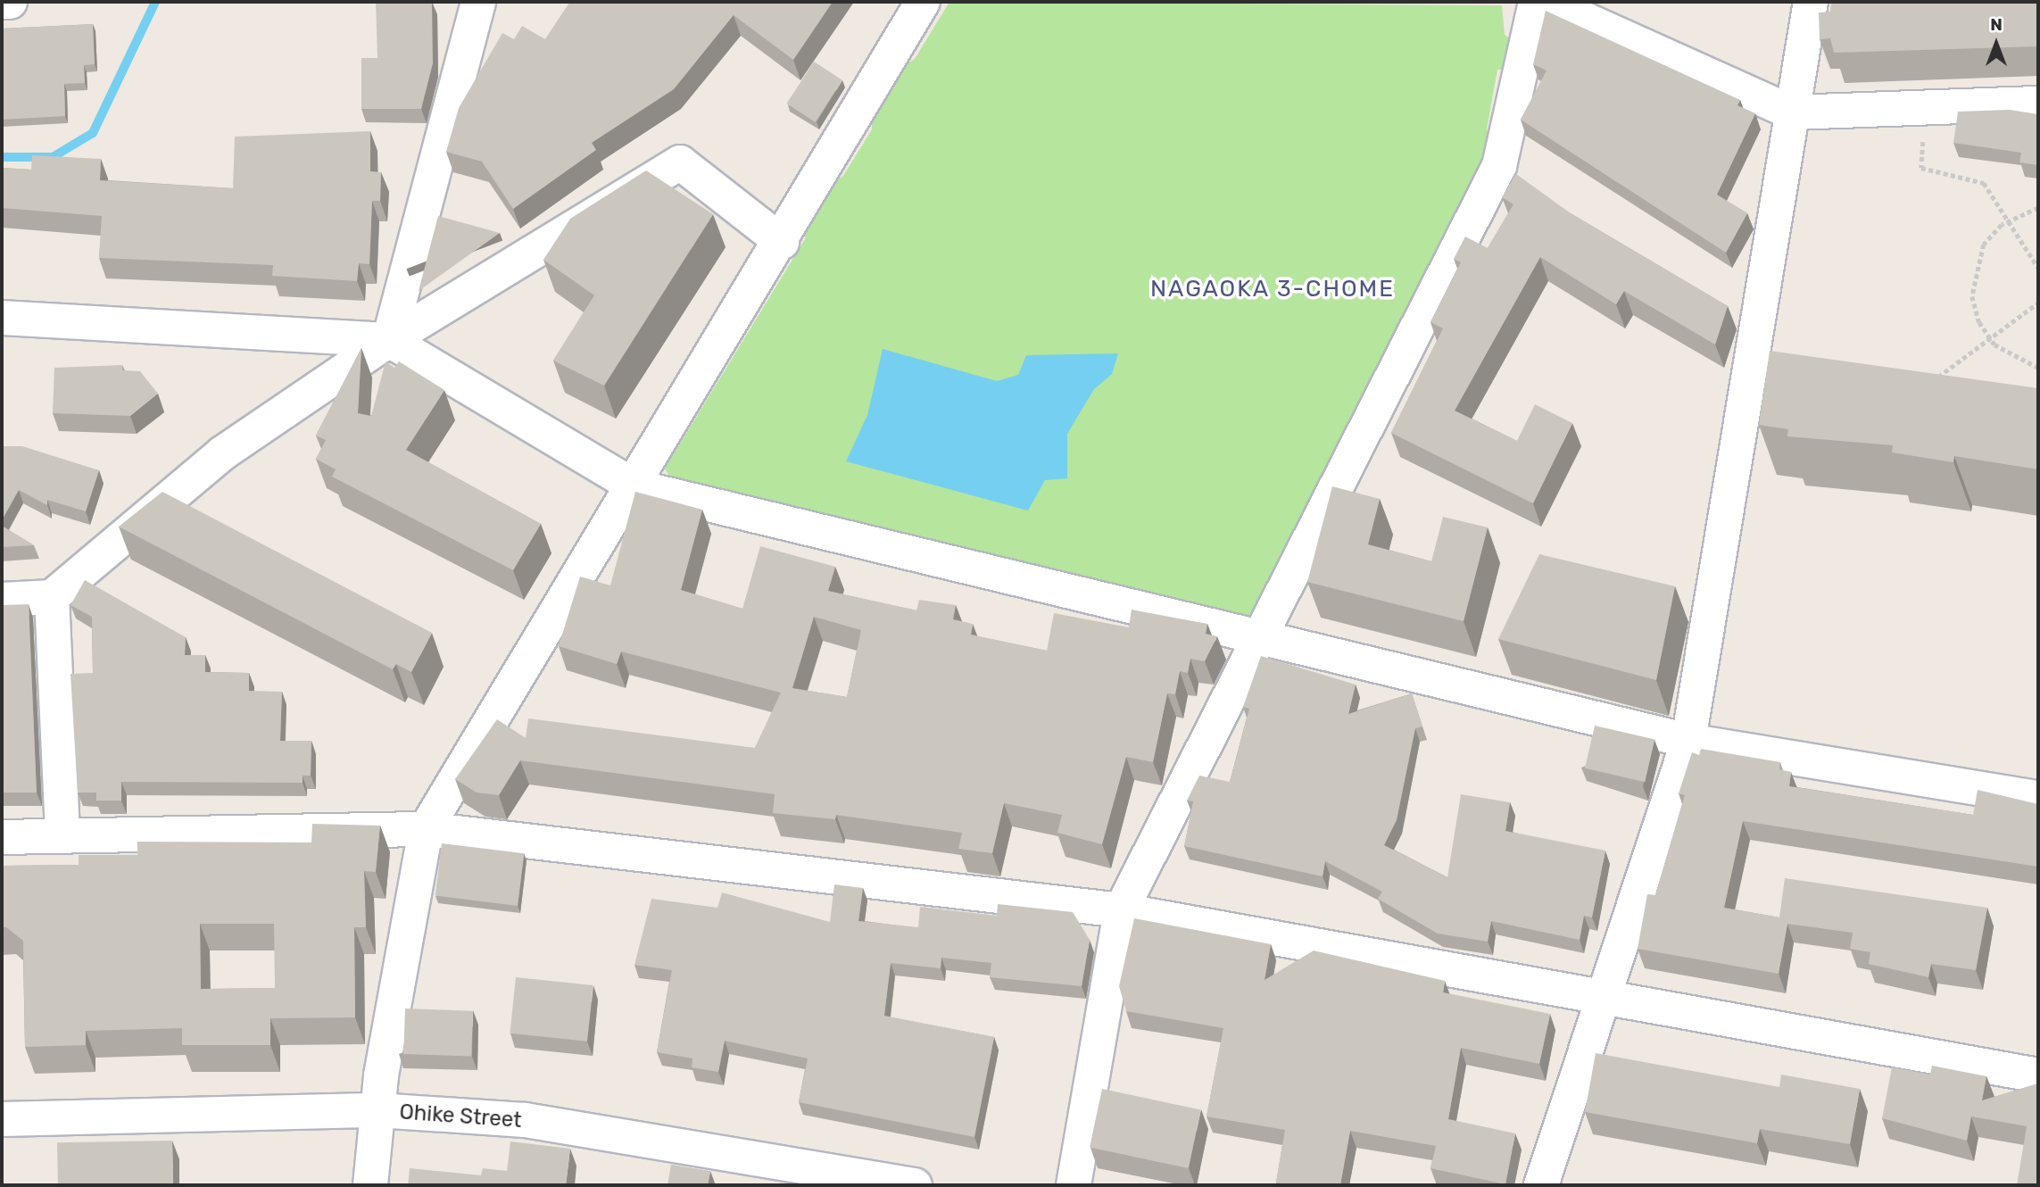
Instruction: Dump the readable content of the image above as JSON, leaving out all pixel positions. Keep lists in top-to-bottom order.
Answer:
{
  "streets": {
    "street": ["Ohike Street"]
  },
  "districts": ["NAGAOKA 3-CHOME"],
  "north": "top"
}
